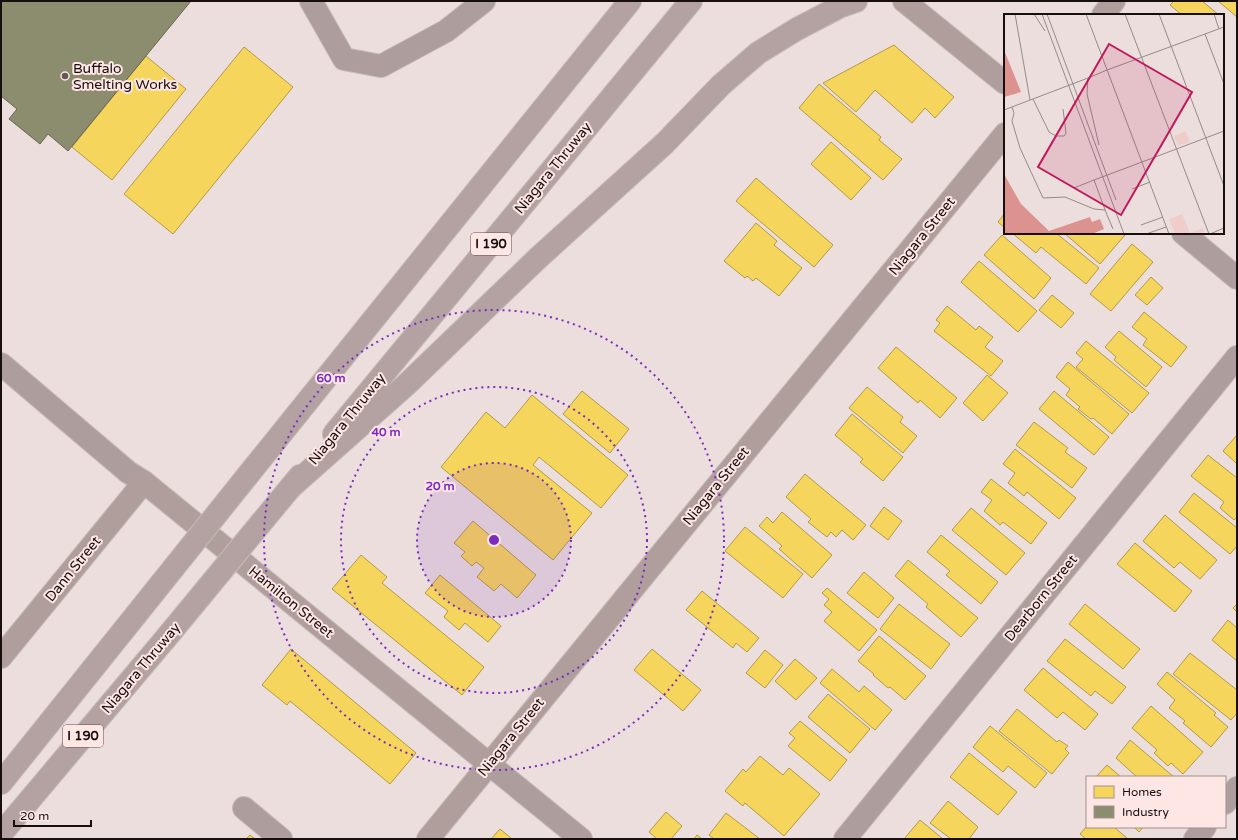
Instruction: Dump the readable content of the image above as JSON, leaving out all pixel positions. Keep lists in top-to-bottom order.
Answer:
{
  "streets": {
    "highway": ["Niagara Thruway", "I 190"],
    "main road": ["Niagara Street", "Dann Street", "Hamilton Street"],
    "street": ["Dearborn Street"]
  },
  "crossings": [
    ["Niagara Street", "Hamilton Street"],
    ["Dann Street", "Hamilton Street"]
  ],
  "places": ["Buffalo Smelting Works"],
  "legend": ["Homes", "Industry"],
  "scale_bar": "20 m",
  "rings": ["60 m", "40 m", "20 m"]
}
